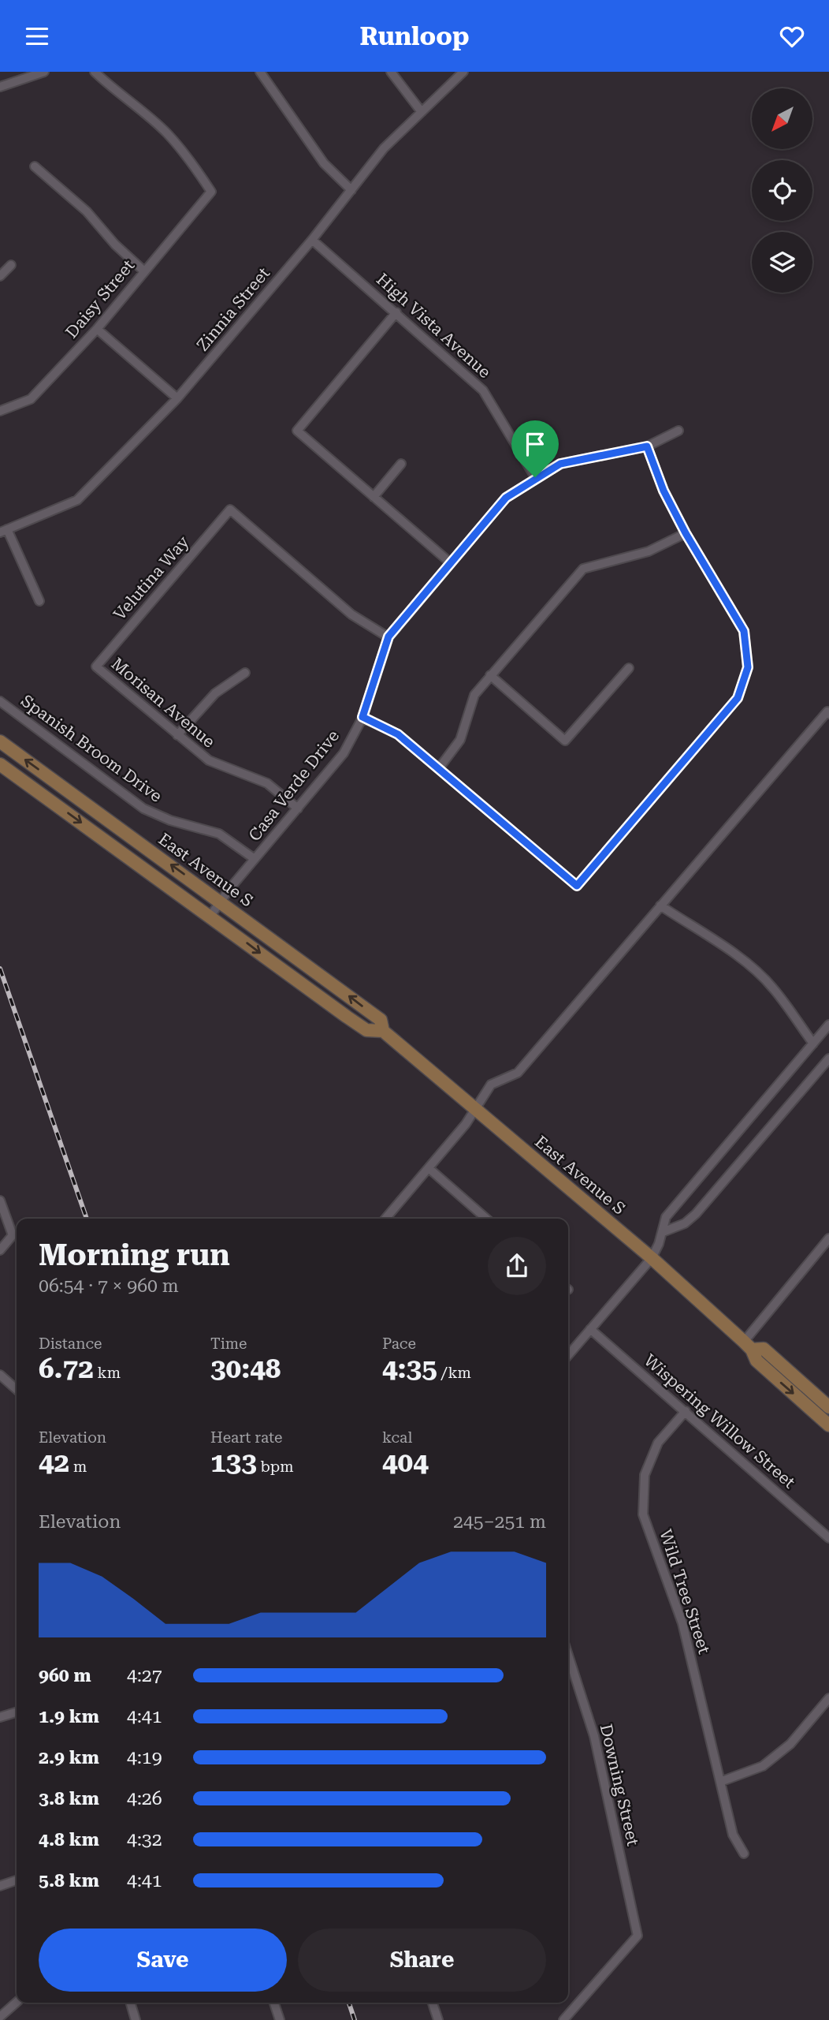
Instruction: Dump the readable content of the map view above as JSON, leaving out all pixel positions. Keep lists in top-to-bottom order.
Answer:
{
  "streets": {
    "main road": ["East Avenue S"],
    "street": [
      "Daisy Street",
      "Zinnia Street",
      "High Vista Avenue",
      "Velutina Way",
      "Morisan Avenue",
      "Spanish Broom Drive",
      "Casa Verde Drive",
      "Wispering Willow Street",
      "Wild Tree Street",
      "Downing Street"
    ]
  },
  "crossings": [
    ["Zinnia Street", "High Vista Avenue"],
    ["High Vista Avenue", "Casa Verde Drive"],
    ["Velutina Way", "Morisan Avenue"],
    ["Velutina Way", "Casa Verde Drive"],
    ["Morisan Avenue", "Casa Verde Drive"],
    ["Spanish Broom Drive", "Casa Verde Drive"],
    ["Casa Verde Drive", "East Avenue S"],
    ["Wispering Willow Street", "Wild Tree Street"]
  ],
  "north": "bottom left",
  "page": {
    "header": "Runloop",
    "heading": ["Morning run", "06:54 · 7 × 960 m"],
    "stats": [
      ["Distance", "6.72 km"],
      ["Time", "30:48"],
      ["Pace", "4:35 /km"],
      ["Elevation", "42 m"],
      ["Heart rate", "133 bpm"],
      ["kcal", "404"]
    ],
    "chart": ["Elevation", "245–251 m"],
    "list": [
      {
        "name": "960 m",
        "note": "4:27"
      },
      {
        "name": "1.9 km",
        "note": "4:41"
      },
      {
        "name": "2.9 km",
        "note": "4:19"
      },
      {
        "name": "3.8 km",
        "note": "4:26"
      },
      {
        "name": "4.8 km",
        "note": "4:32"
      },
      {
        "name": "5.8 km",
        "note": "4:41"
      }
    ],
    "buttons": ["Save", "Share"]
  }
}
